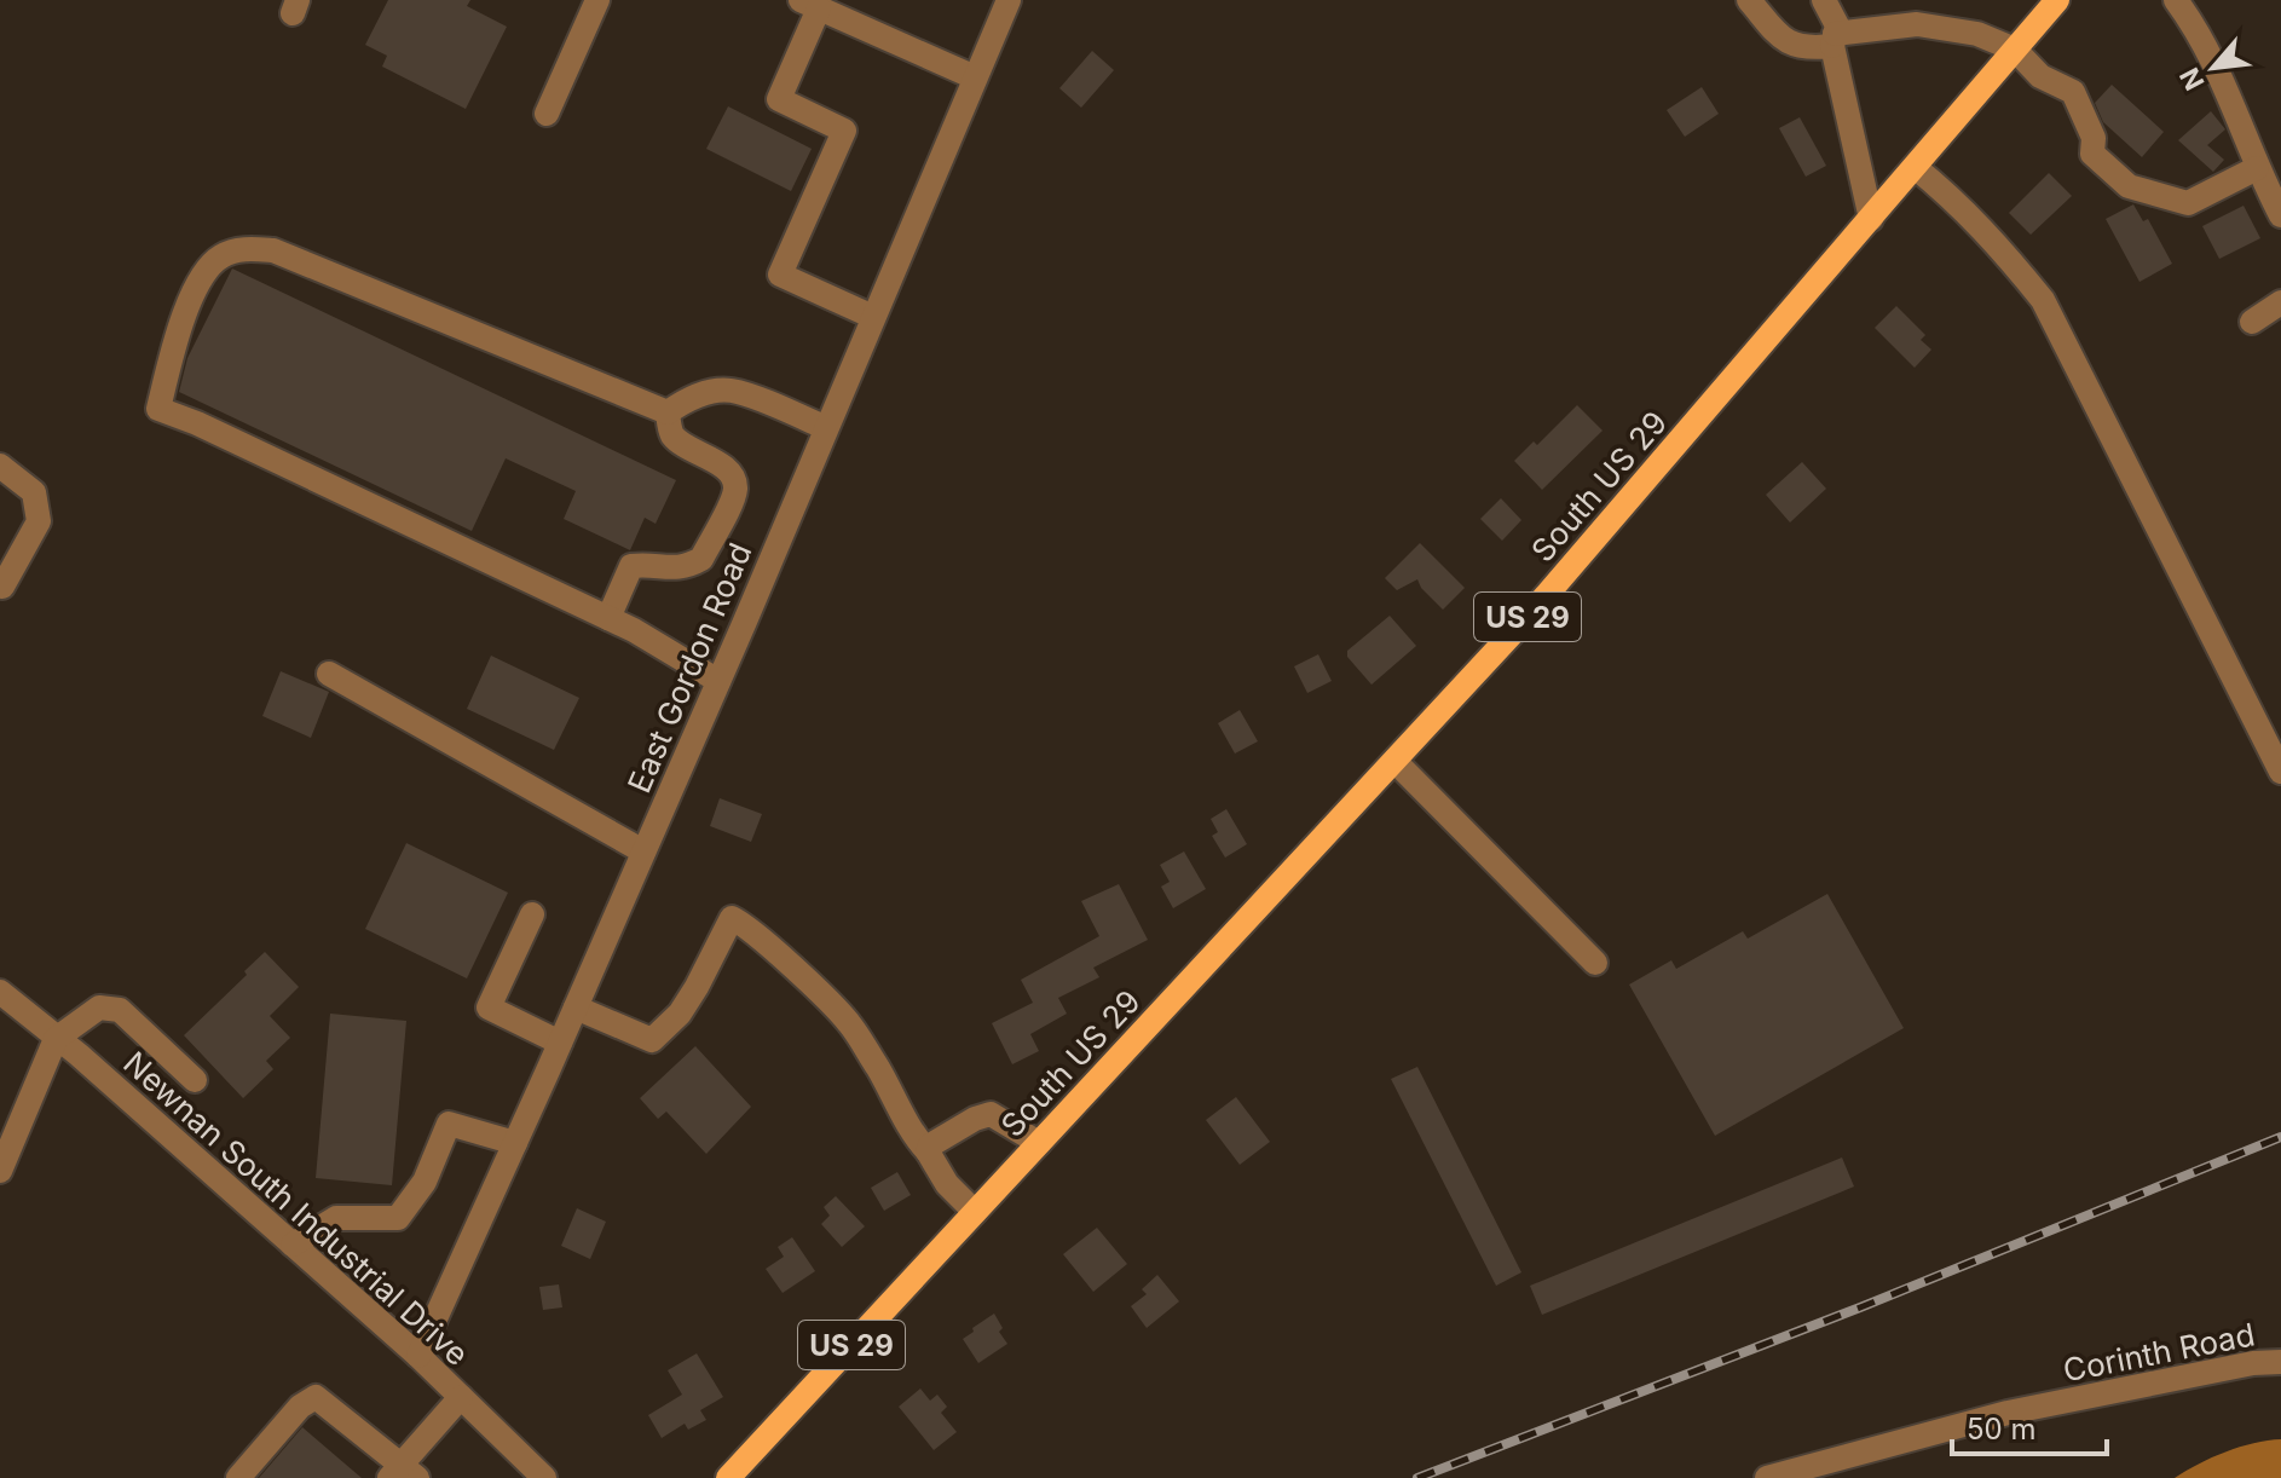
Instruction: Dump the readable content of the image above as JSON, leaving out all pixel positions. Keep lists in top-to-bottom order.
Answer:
{
  "streets": {
    "main road": ["South US 29", "US 29"],
    "street": ["East Gordon Road", "Newnan South Industrial Drive", "Corinth Road"]
  },
  "crossings": [
    ["South US 29", "US 29"],
    ["East Gordon Road", "Newnan South Industrial Drive"]
  ],
  "scale_bar": "50 m",
  "north": "bottom left"
}
